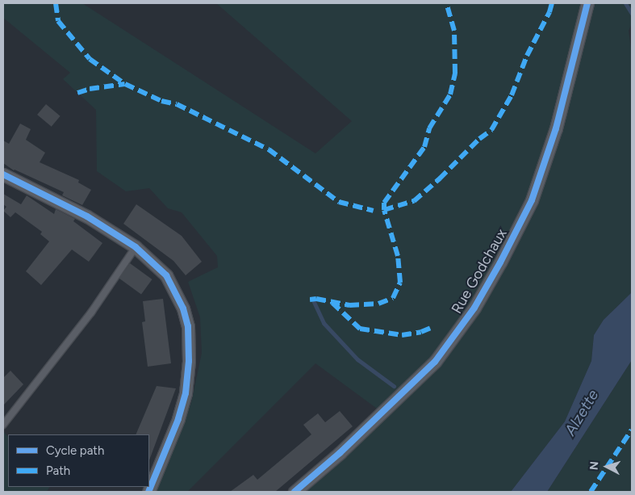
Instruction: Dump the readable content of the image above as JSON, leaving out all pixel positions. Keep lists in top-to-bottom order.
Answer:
{
  "streets": {
    "street": ["Rue Godchaux"]
  },
  "water": ["Alzette"],
  "legend": ["Cycle path", "Path"],
  "north": "left"
}
